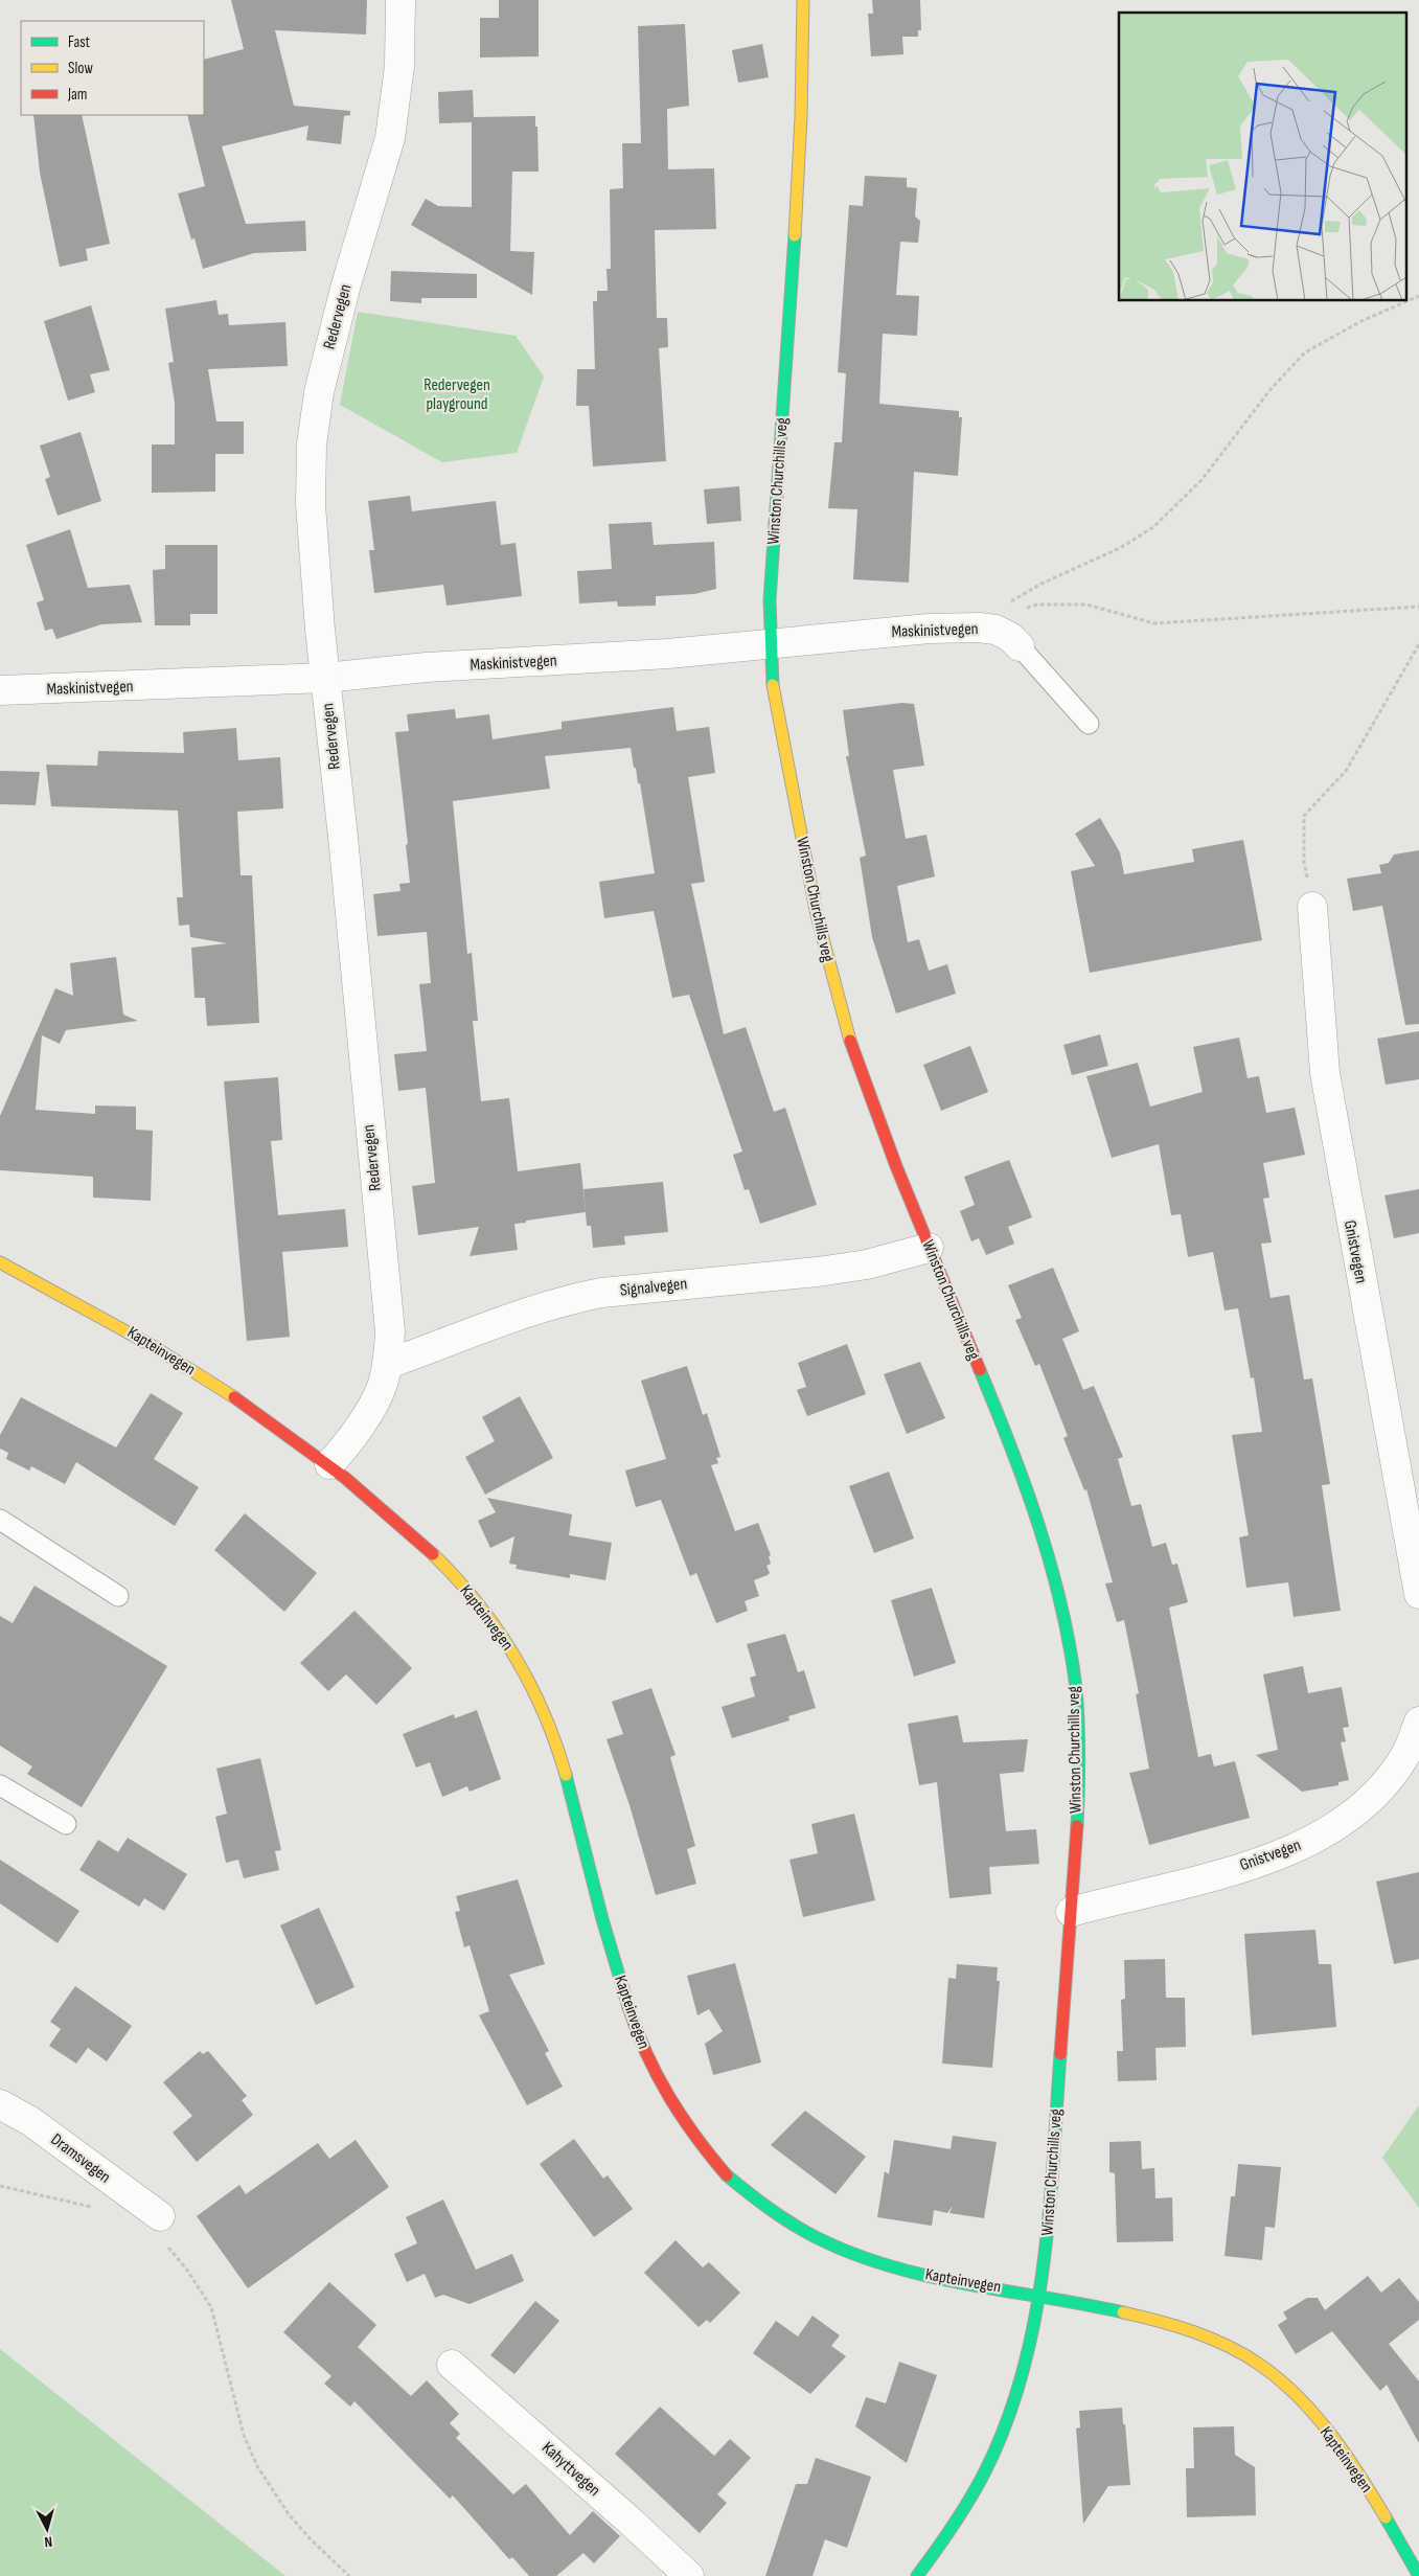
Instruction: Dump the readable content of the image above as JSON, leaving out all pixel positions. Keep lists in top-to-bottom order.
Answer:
{
  "streets": {
    "street": [
      "Redervegen",
      "Winston Churchills veg",
      "Maskinistvegen",
      "Gnistvegen",
      "Signalvegen",
      "Kapteinvegen",
      "Dramsvegen",
      "Kahyttvegen"
    ]
  },
  "crossings": [
    ["Redervegen", "Maskinistvegen"],
    ["Redervegen", "Signalvegen"],
    ["Redervegen", "Kapteinvegen"],
    ["Winston Churchills veg", "Maskinistvegen"],
    ["Winston Churchills veg", "Gnistvegen"],
    ["Winston Churchills veg", "Signalvegen"],
    ["Winston Churchills veg", "Kapteinvegen"]
  ],
  "parks": ["Redervegen playground"],
  "legend": ["Fast", "Slow", "Jam"],
  "north": "bottom"
}
